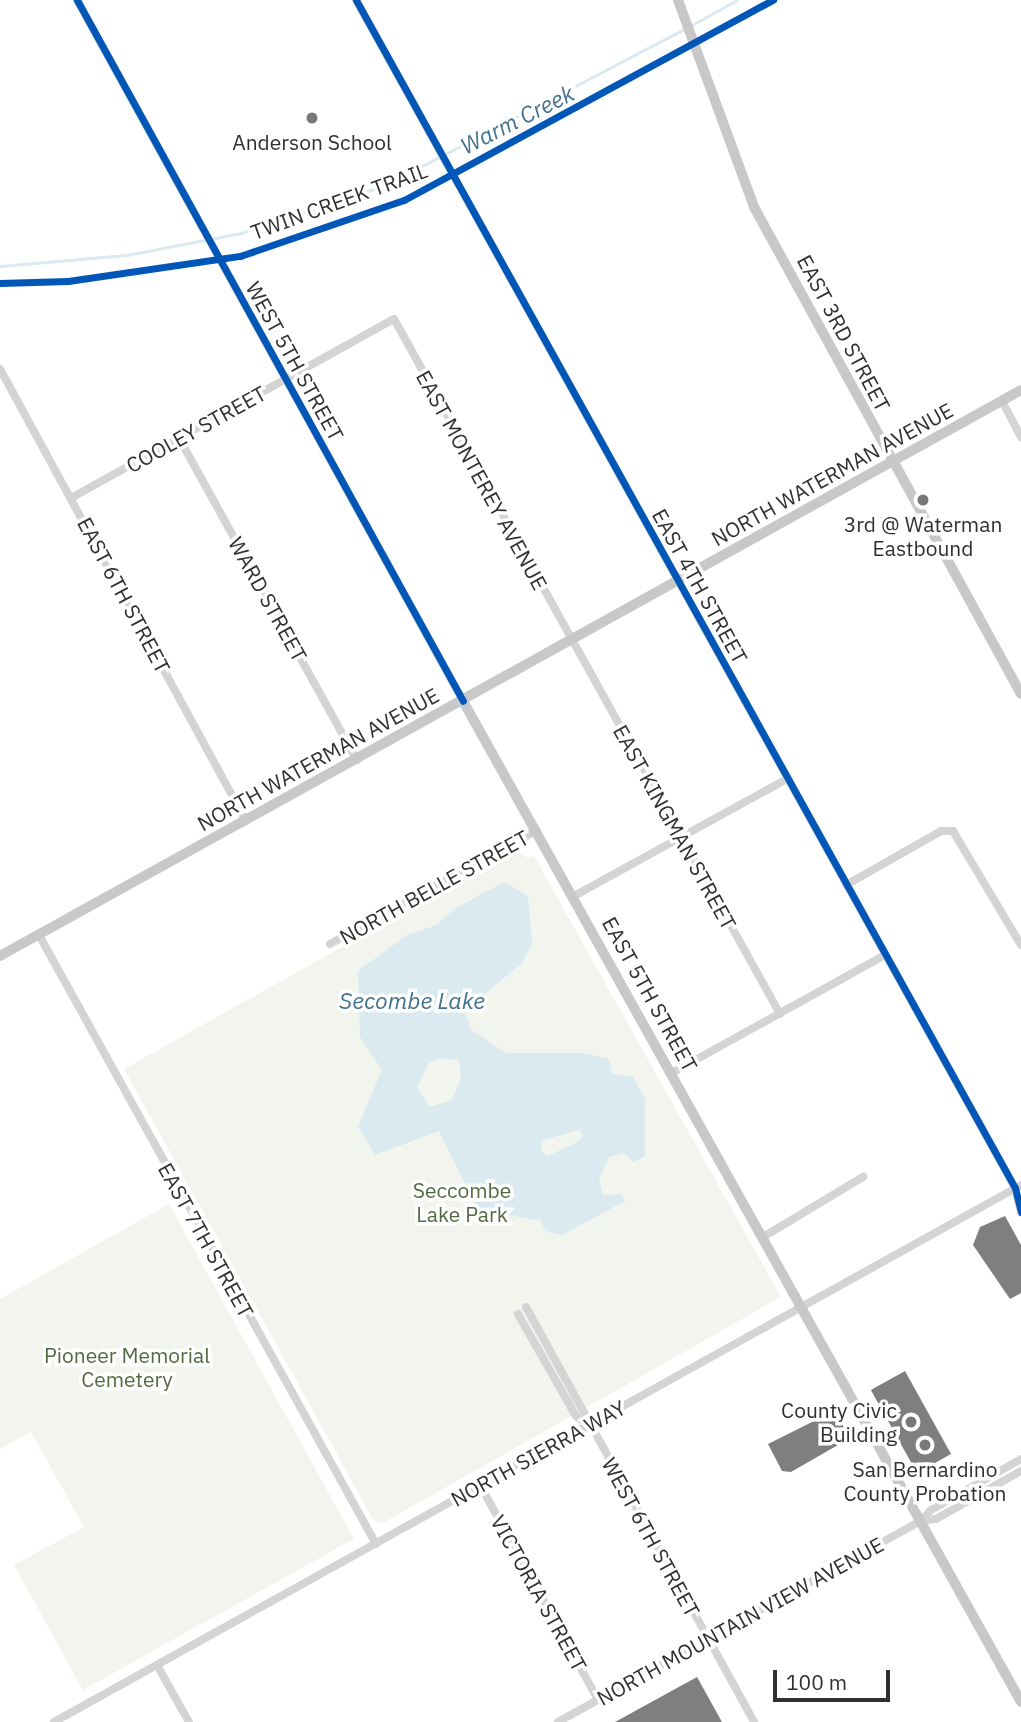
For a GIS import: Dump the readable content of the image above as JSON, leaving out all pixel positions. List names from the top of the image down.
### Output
{
  "streets": {
    "main road": ["EAST 3RD STREET", "NORTH WATERMAN AVENUE", "EAST 5TH STREET"],
    "street": [
      "WEST 5TH STREET",
      "COOLEY STREET",
      "EAST MONTEREY AVENUE",
      "EAST 4TH STREET",
      "EAST 6TH STREET",
      "WARD STREET",
      "EAST KINGMAN STREET",
      "NORTH BELLE STREET",
      "EAST 7TH STREET",
      "NORTH SIERRA WAY",
      "WEST 6TH STREET",
      "VICTORIA STREET",
      "NORTH MOUNTAIN VIEW AVENUE"
    ],
    "cycle path": ["TWIN CREEK TRAIL"]
  },
  "crossings": [
    ["EAST 3RD STREET", "NORTH WATERMAN AVENUE"],
    ["WEST 5TH STREET", "COOLEY STREET"],
    ["WEST 5TH STREET", "NORTH WATERMAN AVENUE"],
    ["WEST 5TH STREET", "EAST 5TH STREET"],
    ["COOLEY STREET", "EAST MONTEREY AVENUE"],
    ["COOLEY STREET", "EAST 6TH STREET"],
    ["COOLEY STREET", "WARD STREET"],
    ["NORTH WATERMAN AVENUE", "EAST MONTEREY AVENUE"],
    ["NORTH WATERMAN AVENUE", "EAST 4TH STREET"],
    ["NORTH WATERMAN AVENUE", "EAST 6TH STREET"],
    ["NORTH WATERMAN AVENUE", "WARD STREET"],
    ["NORTH WATERMAN AVENUE", "EAST KINGMAN STREET"],
    ["NORTH WATERMAN AVENUE", "EAST 5TH STREET"],
    ["NORTH WATERMAN AVENUE", "EAST 7TH STREET"],
    ["EAST MONTEREY AVENUE", "EAST KINGMAN STREET"],
    ["EAST 4TH STREET", "NORTH SIERRA WAY"],
    ["NORTH BELLE STREET", "EAST 5TH STREET"],
    ["EAST 5TH STREET", "NORTH SIERRA WAY"],
    ["EAST 7TH STREET", "NORTH SIERRA WAY"],
    ["NORTH SIERRA WAY", "WEST 6TH STREET"],
    ["NORTH SIERRA WAY", "VICTORIA STREET"],
    ["WEST 6TH STREET", "NORTH MOUNTAIN VIEW AVENUE"],
    ["VICTORIA STREET", "NORTH MOUNTAIN VIEW AVENUE"]
  ],
  "water": ["Warm Creek", "Secombe Lake"],
  "parks": ["Seccombe Lake Park", "Pioneer Memorial Cemetery"],
  "places": [
    "Anderson School",
    "3rd @ Waterman Eastbound",
    "County Civic Building",
    "San Bernardino County Probation"
  ],
  "scale_bar": "100 m"
}
